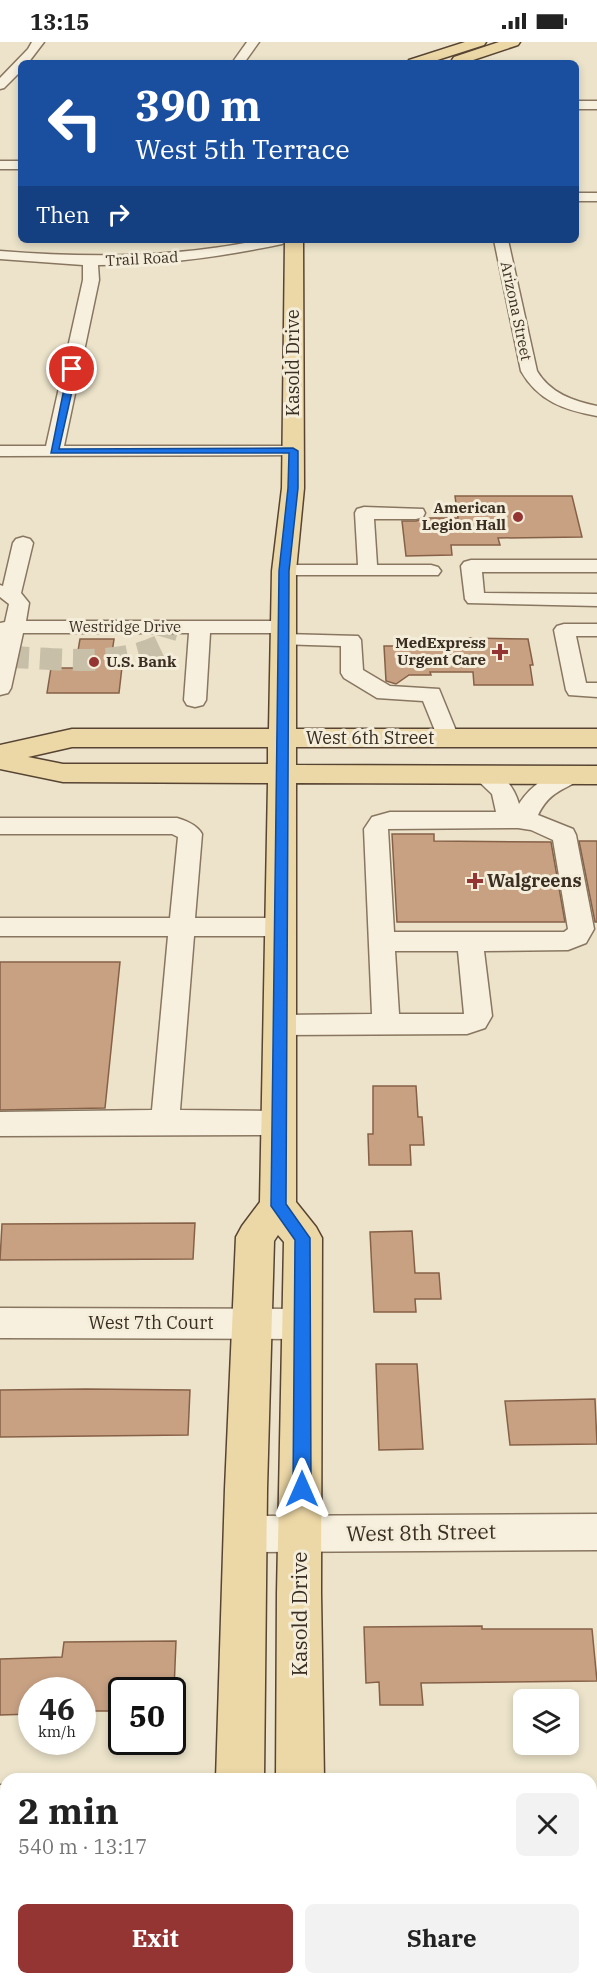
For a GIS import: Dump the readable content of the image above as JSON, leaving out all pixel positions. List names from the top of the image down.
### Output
{
  "streets": {
    "main road": ["Kasold Drive", "West 6th Street"],
    "street": [
      "Trail Road",
      "Arizona Street",
      "Westridge Drive",
      "West 7th Court",
      "West 8th Street"
    ]
  },
  "crossings": [
    ["Kasold Drive", "Westridge Drive"],
    ["Kasold Drive", "West 6th Street"],
    ["Kasold Drive", "West 7th Court"],
    ["Kasold Drive", "West 8th Street"],
    ["Westridge Drive", "West 6th Street"]
  ],
  "places": {
    "other": ["American Legion Hall", "U.S. Bank"],
    "health": ["MedExpress Urgent Care", "Walgreens"]
  },
  "page": {
    "status": "13:15",
    "turn": ["390 m", "West 5th Terrace"],
    "then": "Then",
    "speed": "46 km/h",
    "limit": "50",
    "heading": ["2 min", "540 m · 13:17"],
    "buttons": ["Exit", "Share"]
  }
}
